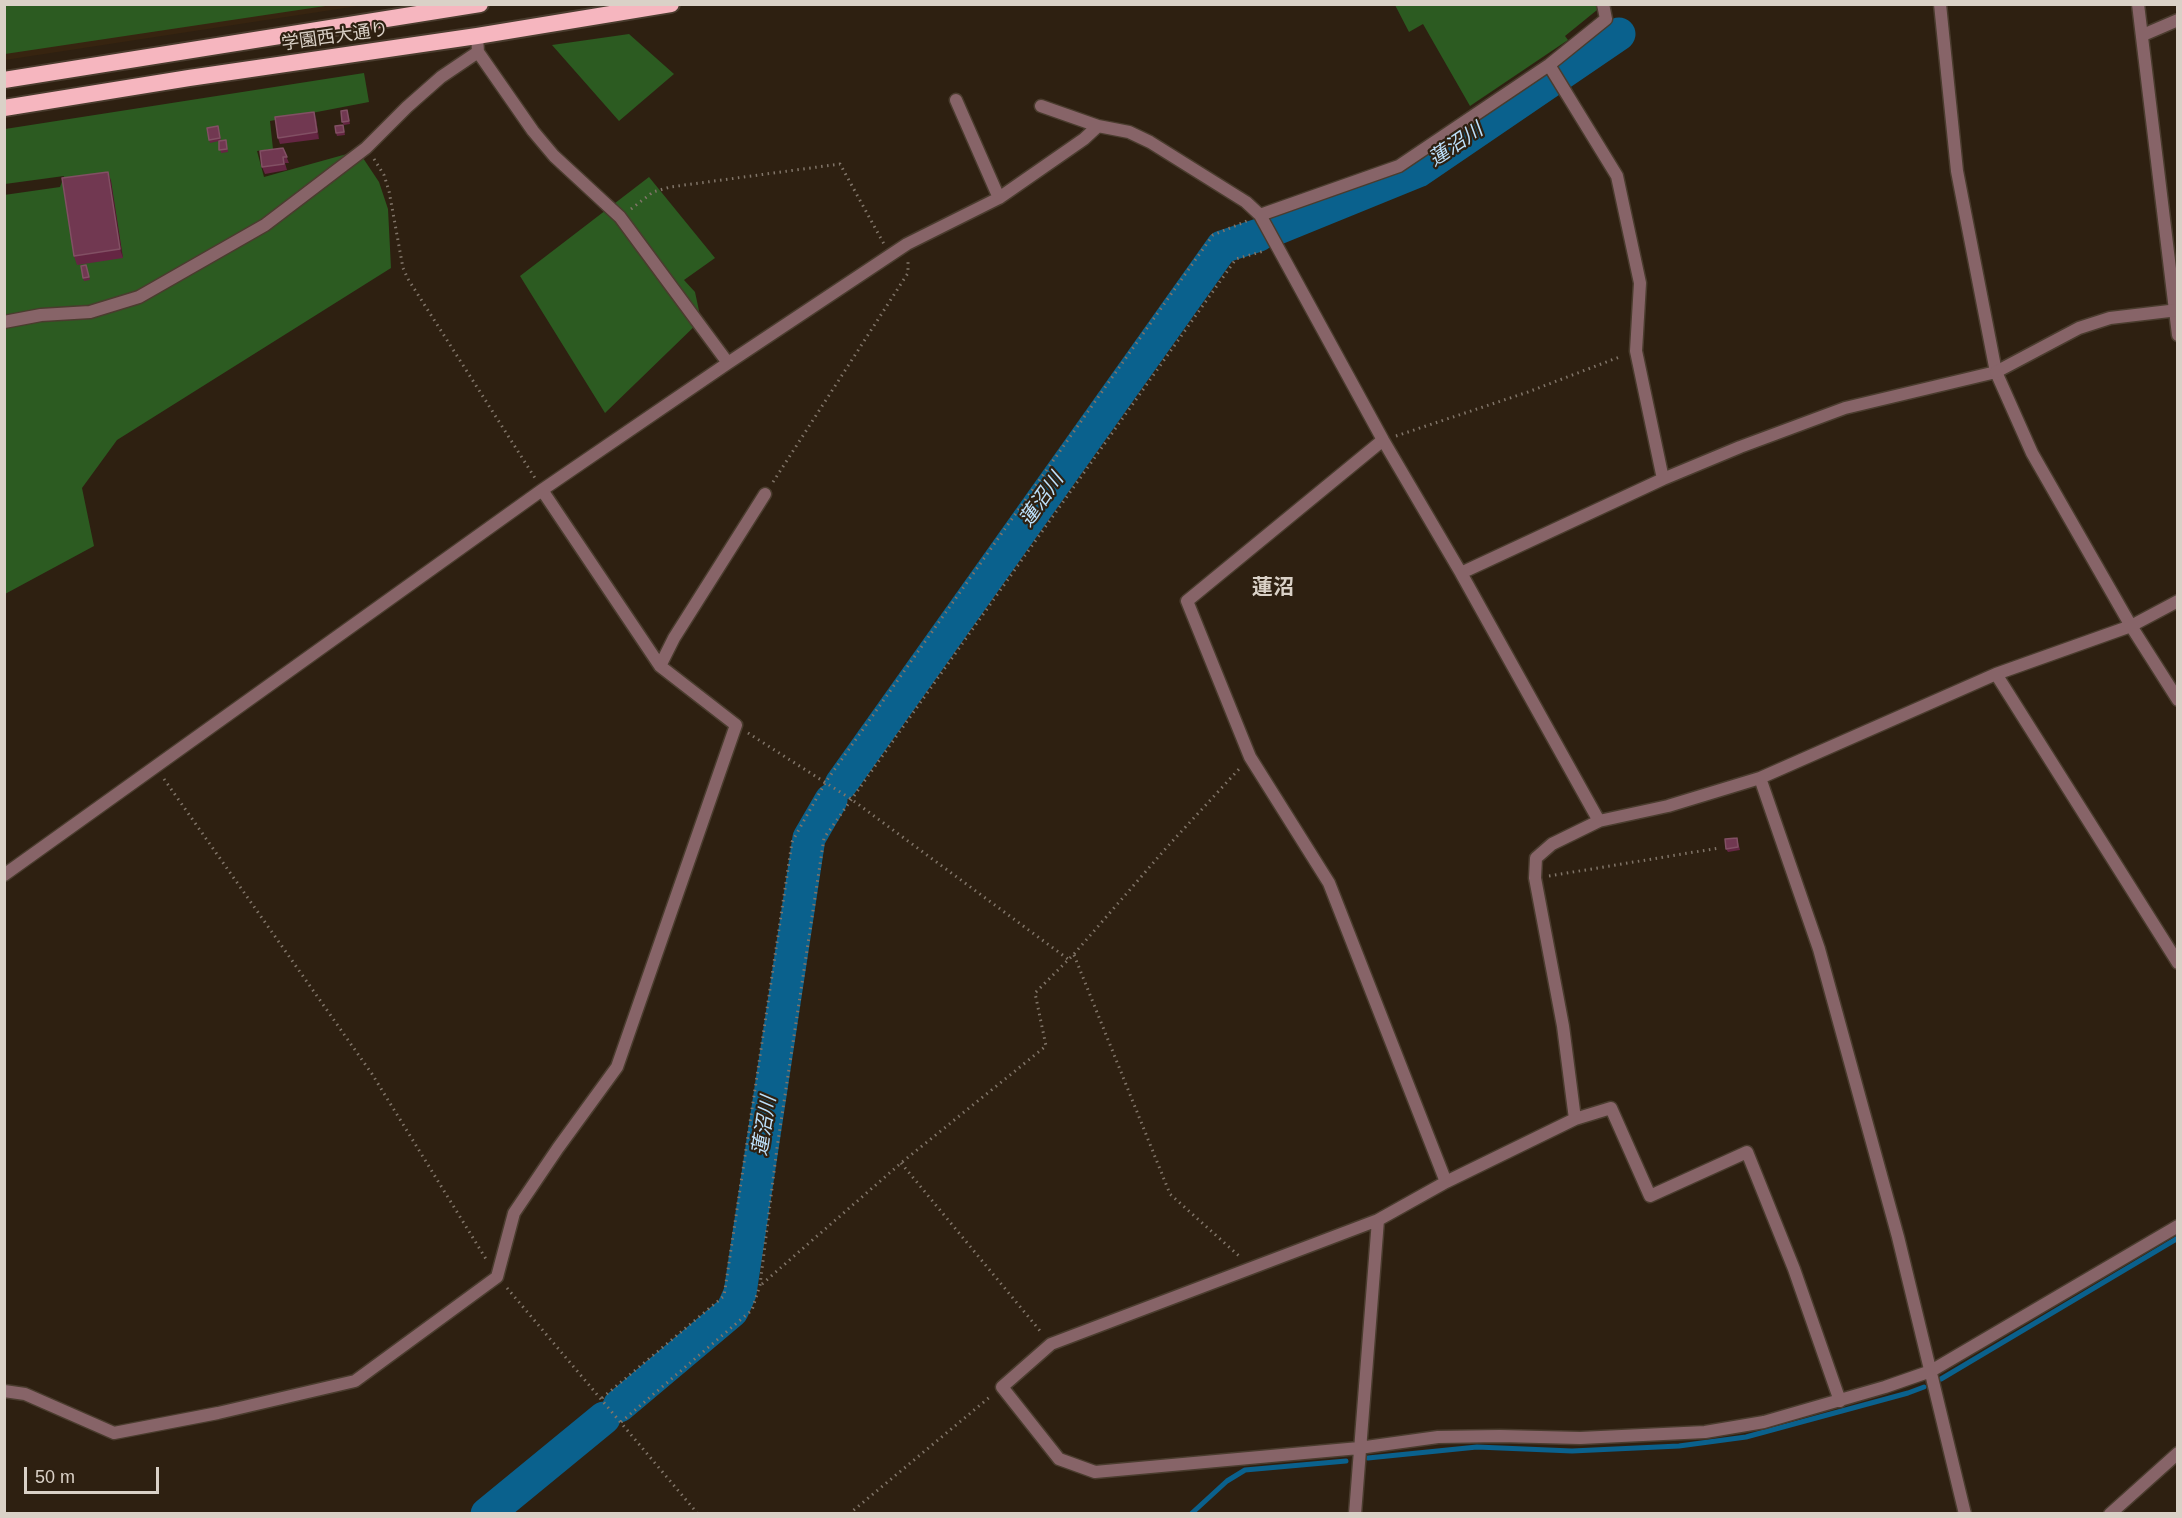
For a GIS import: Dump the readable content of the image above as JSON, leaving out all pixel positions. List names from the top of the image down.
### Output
{
  "streets": {
    "highway": ["学園西大通り"]
  },
  "districts": ["蓮沼"],
  "water": ["蓮沼川"],
  "scale_bar": "50 m"
}
